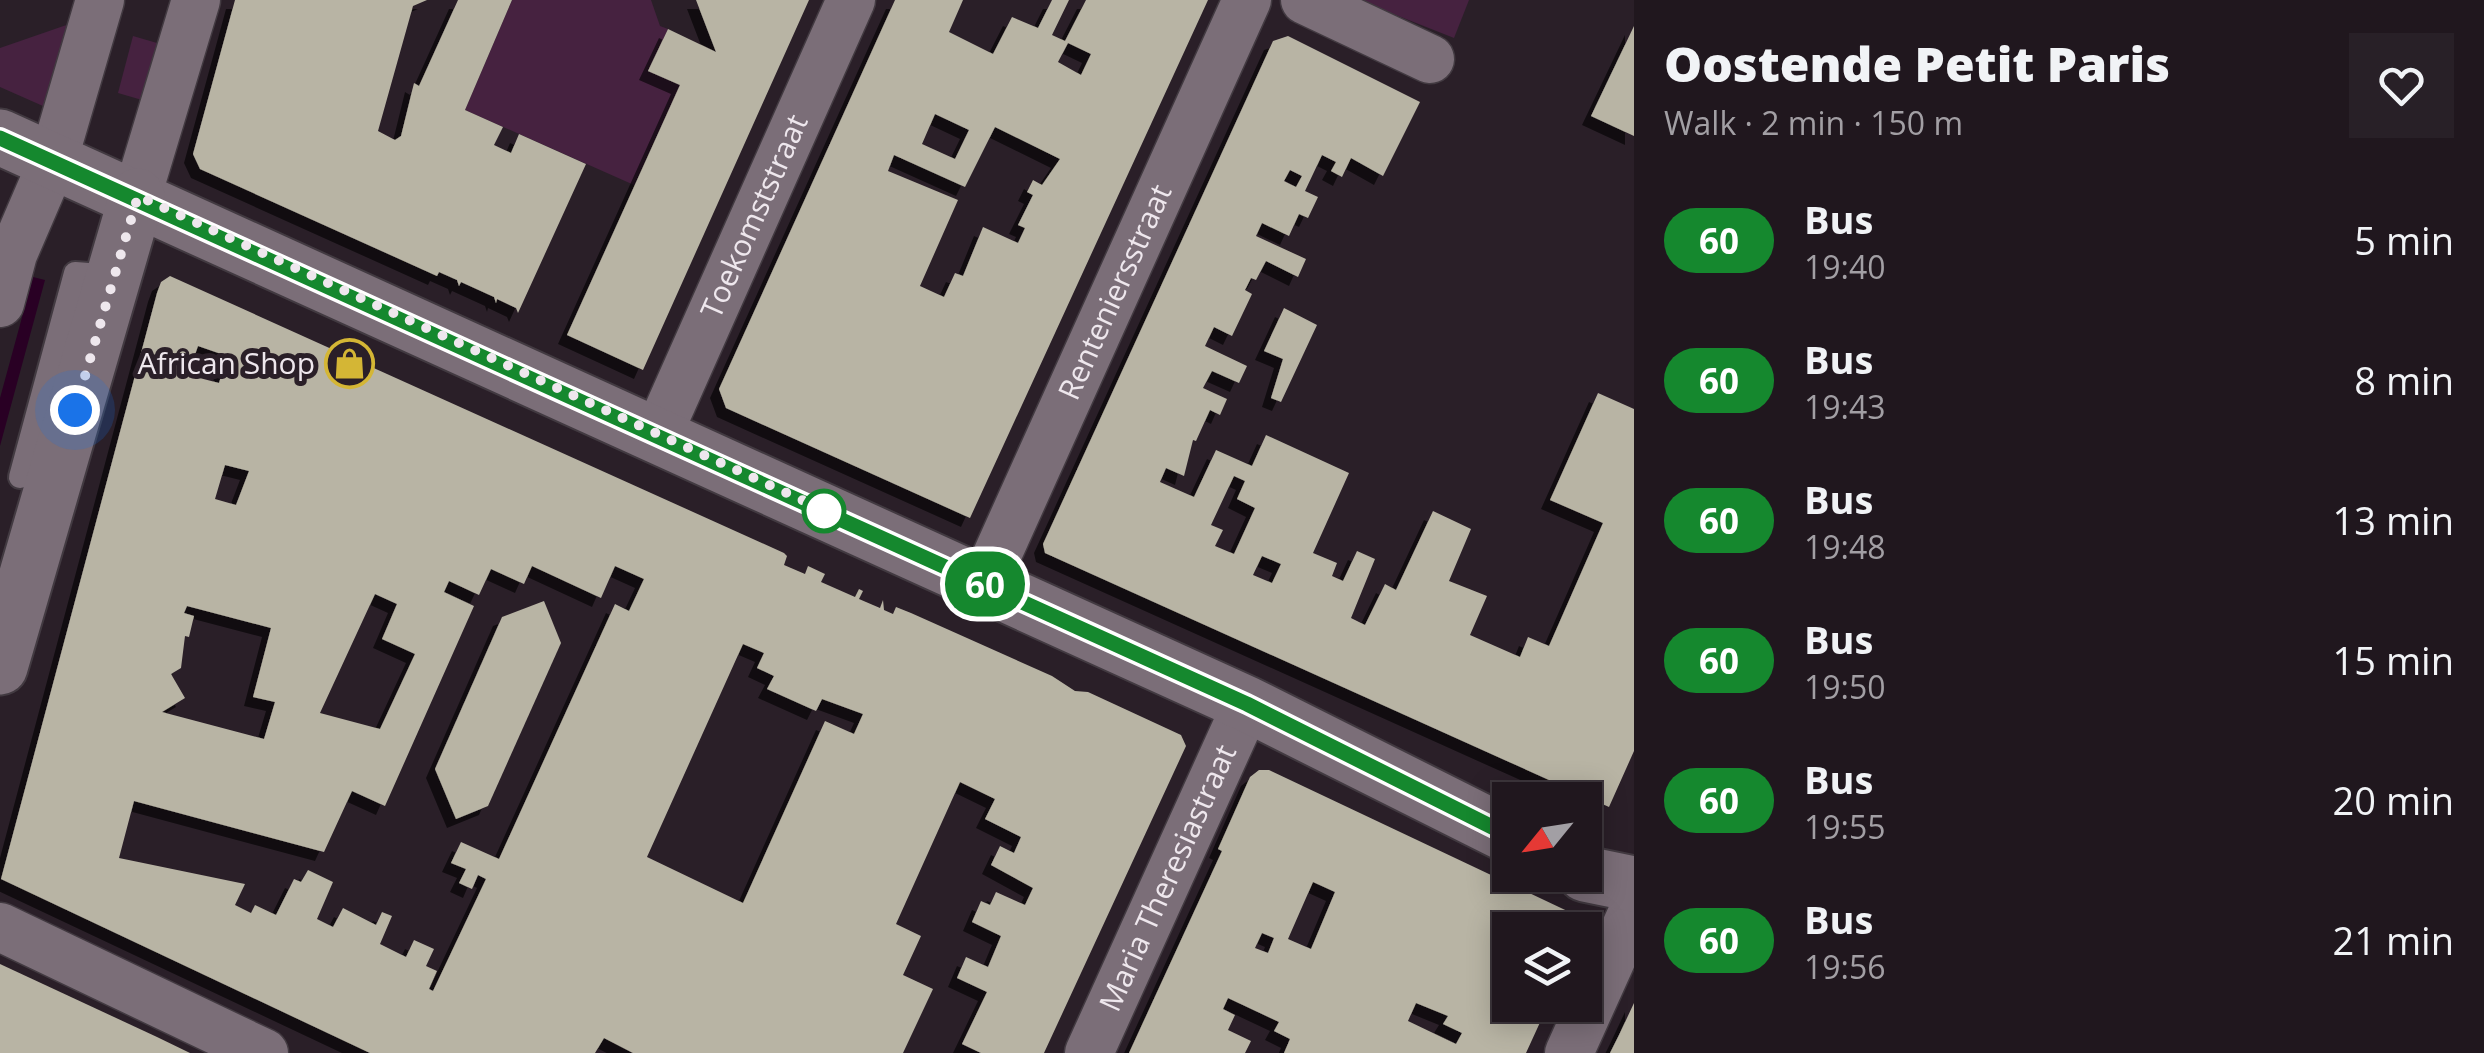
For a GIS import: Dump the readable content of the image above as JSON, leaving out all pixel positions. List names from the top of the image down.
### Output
{
  "streets": {
    "street": ["Toekomststraat", "Renteniersstraat", "Maria Theresiastraat"]
  },
  "places": {
    "shop": ["African Shop"]
  },
  "lines": ["bus line 60"],
  "north": "bottom left",
  "page": {
    "on_map": "60",
    "heading": ["Oostende Petit Paris", "Walk · 2 min · 150 m"],
    "list": [
      {
        "mark": "60",
        "name": "Bus",
        "note": "19:40",
        "value": "5 min"
      },
      {
        "mark": "60",
        "name": "Bus",
        "note": "19:43",
        "value": "8 min"
      },
      {
        "mark": "60",
        "name": "Bus",
        "note": "19:48",
        "value": "13 min"
      },
      {
        "mark": "60",
        "name": "Bus",
        "note": "19:50",
        "value": "15 min"
      },
      {
        "mark": "60",
        "name": "Bus",
        "note": "19:55",
        "value": "20 min"
      },
      {
        "mark": "60",
        "name": "Bus",
        "note": "19:56",
        "value": "21 min"
      }
    ]
  }
}
